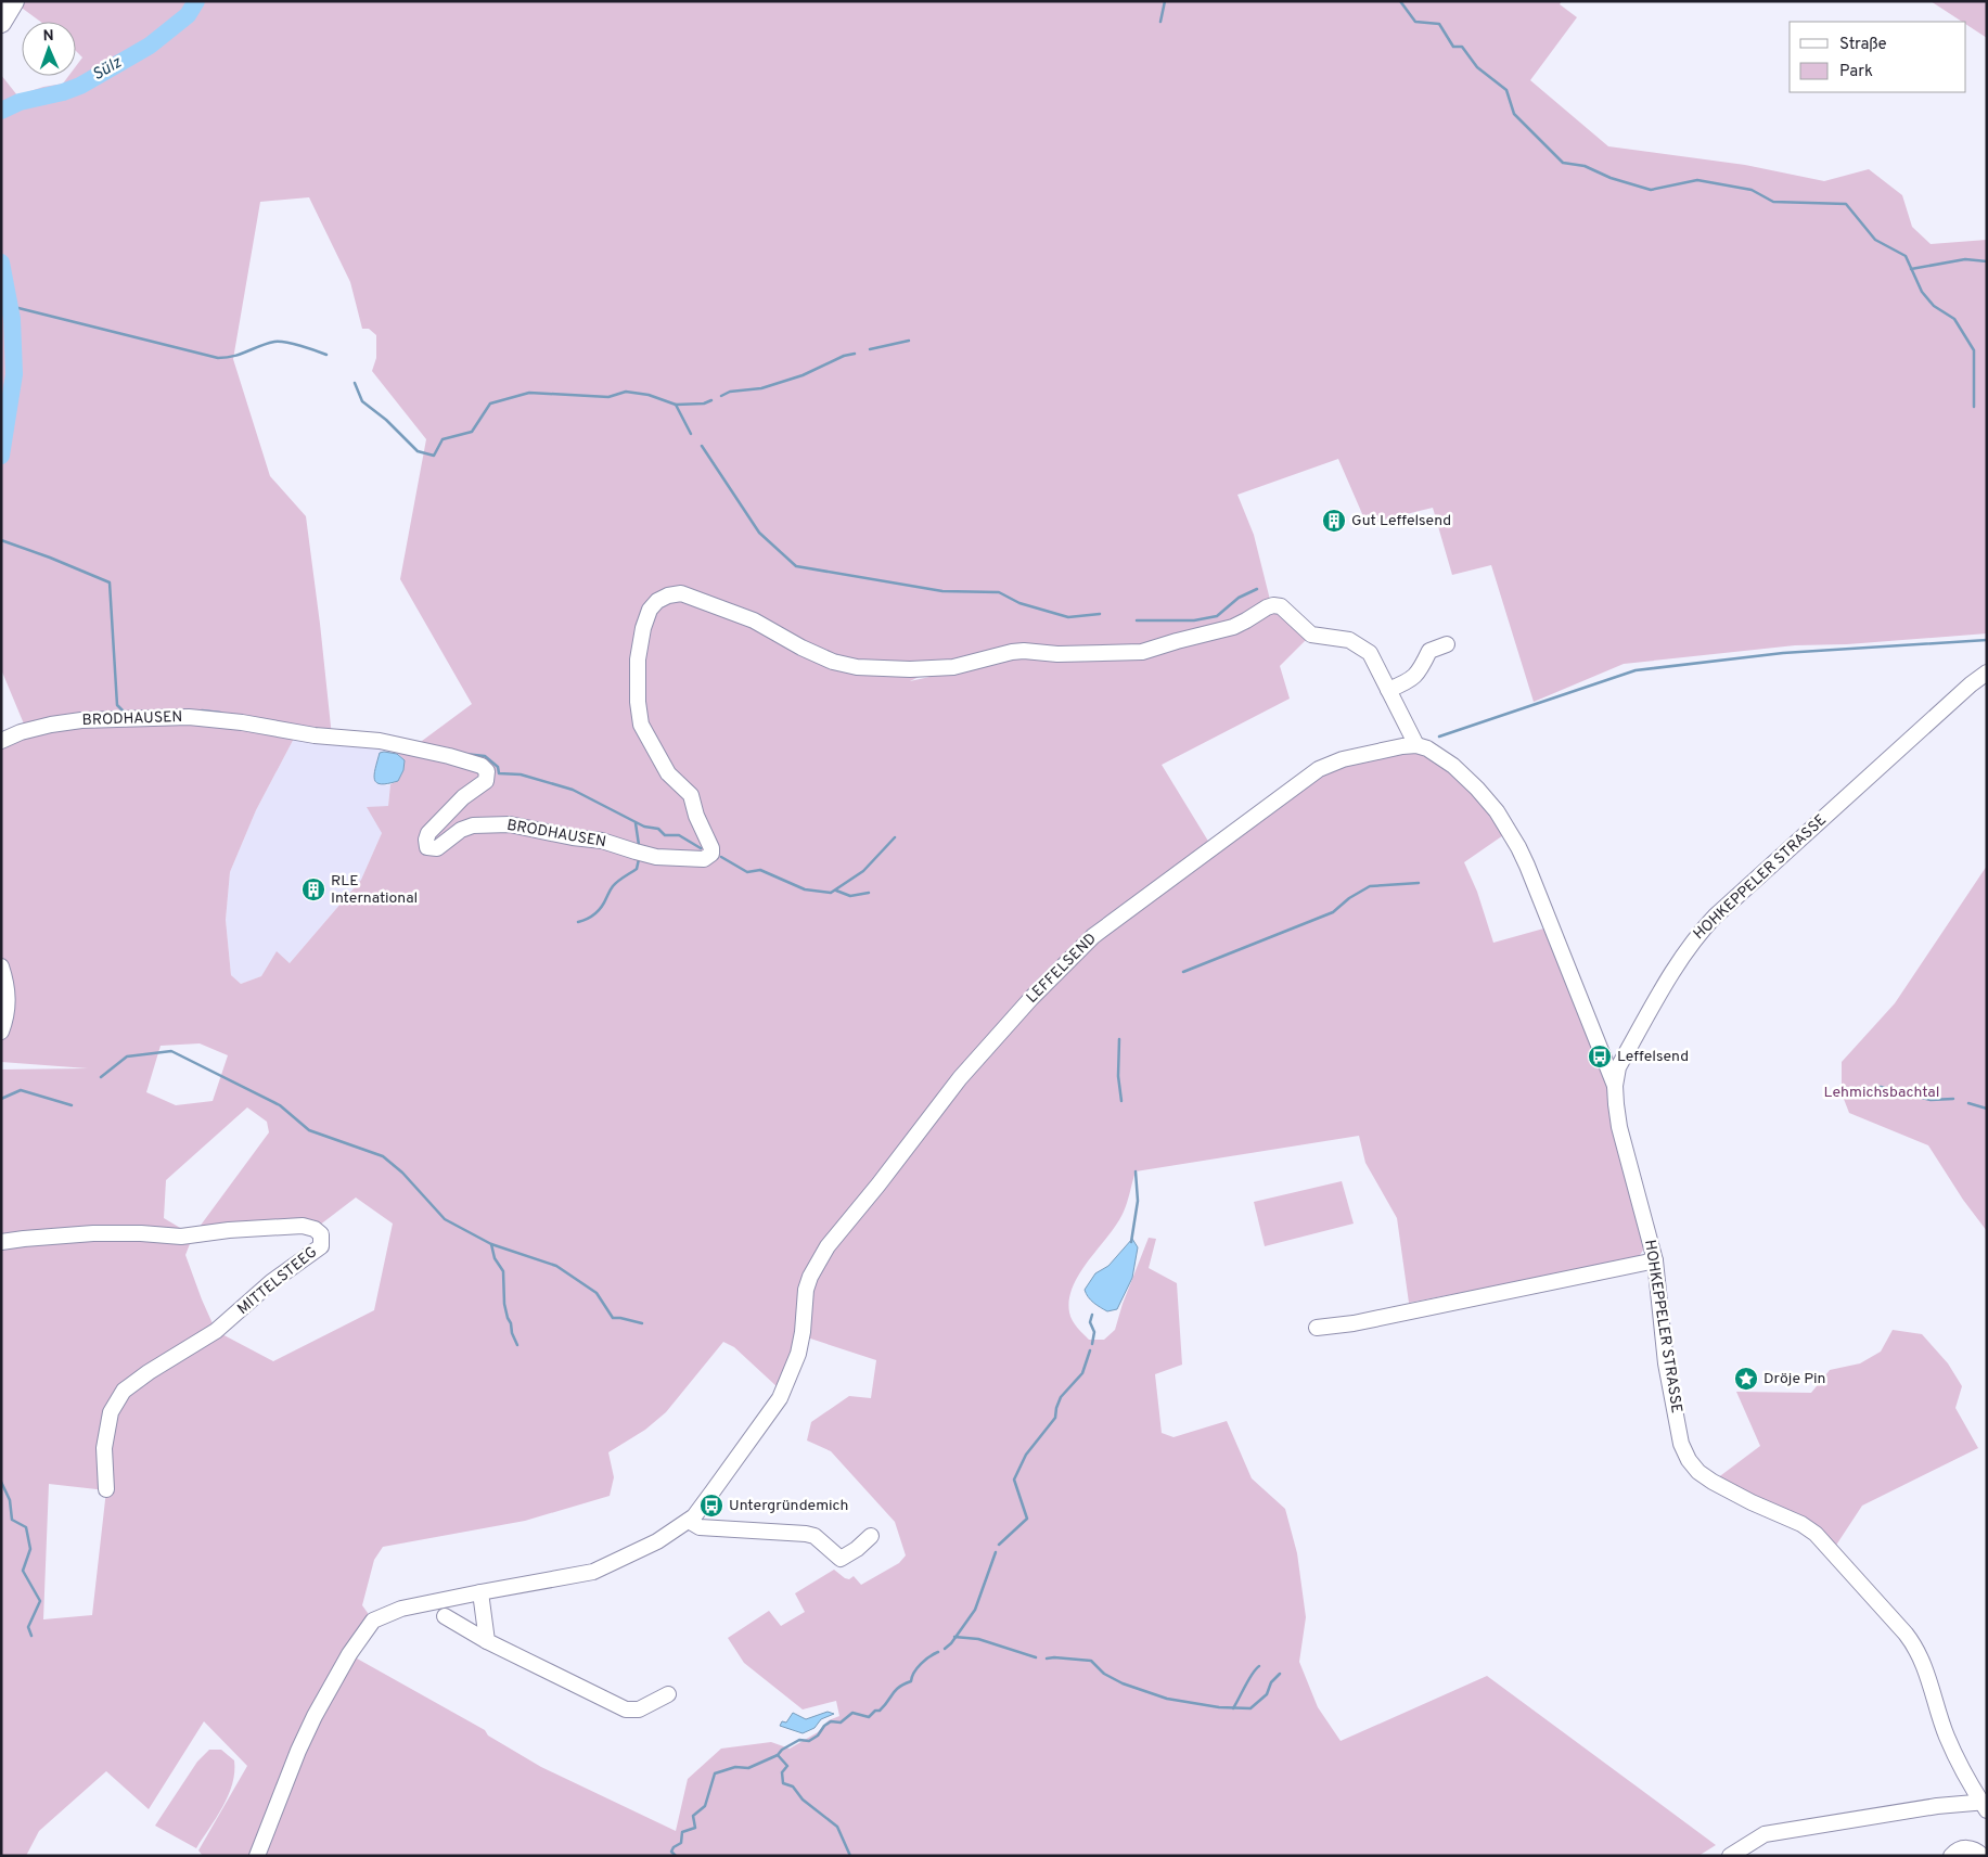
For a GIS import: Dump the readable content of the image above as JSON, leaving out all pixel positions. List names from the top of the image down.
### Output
{
  "streets": {
    "street": [
      "BRODHAUSEN",
      "HOHKEPPELER STRASSE",
      "LEFFELSEND",
      "MITTELSTEEG"
    ]
  },
  "water": ["Sülz"],
  "parks": ["Lehmichsbachtal"],
  "places": {
    "building": ["Gut Leffelsend", "RLE International"],
    "bus stop": ["Leffelsend", "Untergründemich"],
    "place": ["Dröje Pin"]
  },
  "legend": ["Straße", "Park"],
  "north": "top"
}
